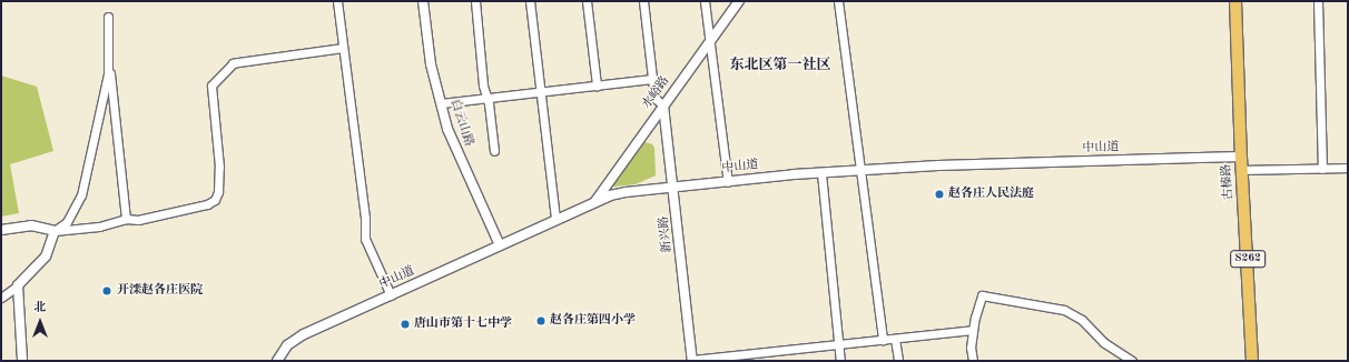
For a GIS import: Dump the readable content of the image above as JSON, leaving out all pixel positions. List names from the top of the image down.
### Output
{
  "streets": {
    "main road": ["古榛路", "S262"],
    "street": [
      "水峪路",
      "白云山路",
      "中山道",
      "新兴路"
    ]
  },
  "crossings": [
    ["水峪路", "中山道"],
    ["水峪路", "新兴路"],
    ["白云山路", "中山道"],
    ["中山道", "古榛路"],
    ["中山道", "新兴路"]
  ],
  "districts": ["东北区第一社区"],
  "places": [
    "赵各庄人民法庭",
    "开滦赵各庄医院",
    "赵各庄第四小学",
    "唐山市第十七中学"
  ],
  "north": "top"
}
